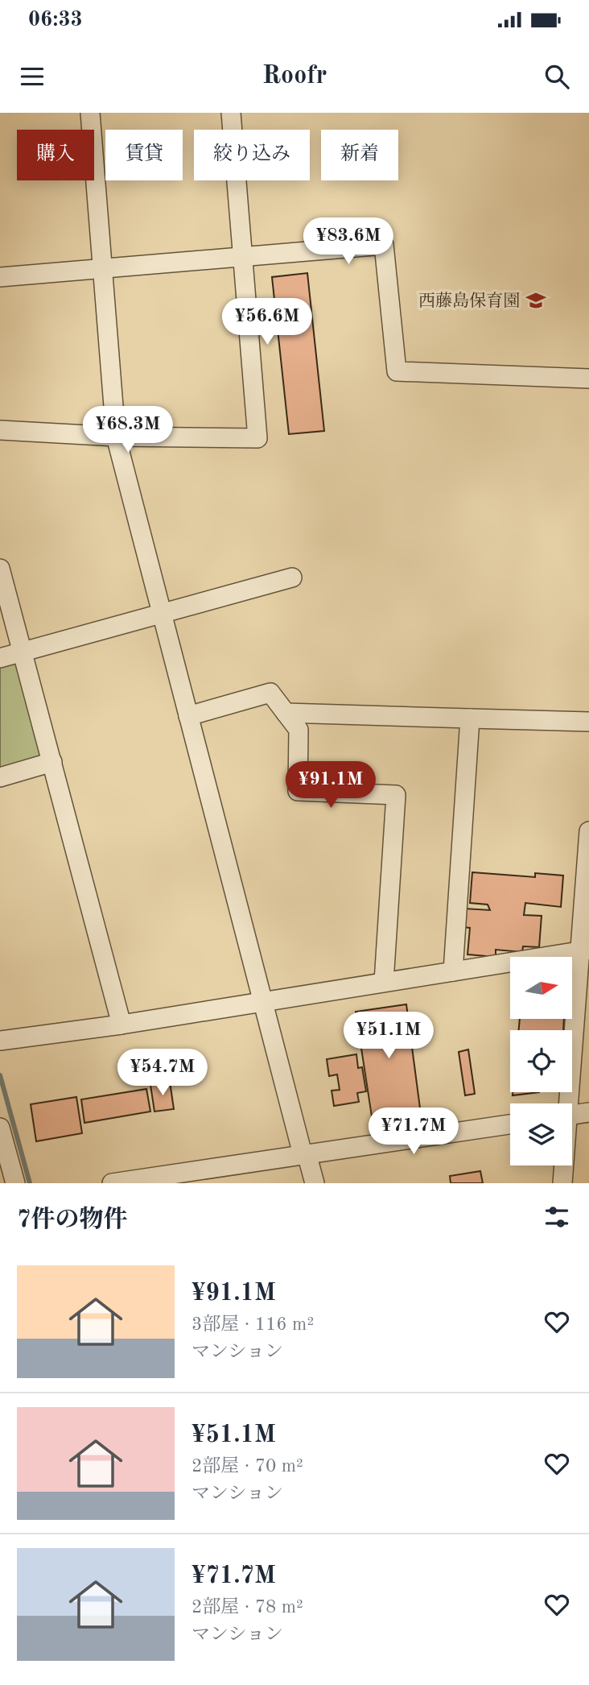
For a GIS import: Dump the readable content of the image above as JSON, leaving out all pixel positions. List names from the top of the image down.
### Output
{
  "places": {
    "school or university": ["西藤島保育園"]
  },
  "north": "right",
  "page": {
    "status": "06:33",
    "header": "Roofr",
    "chip": [
      "購入",
      "賃貸",
      "絞り込み",
      "新着"
    ],
    "price": [
      "¥83.6M",
      "¥56.6M",
      "¥68.3M",
      "¥91.1M",
      "¥51.1M",
      "¥54.7M",
      "¥71.7M"
    ],
    "heading": "7件の物件",
    "list": [
      {
        "name": "¥91.1M",
        "note": "3部屋 · 116 m² · マンション"
      },
      {
        "name": "¥51.1M",
        "note": "2部屋 · 70 m² · マンション"
      },
      {
        "name": "¥71.7M",
        "note": "2部屋 · 78 m² · マンション"
      }
    ]
  }
}
